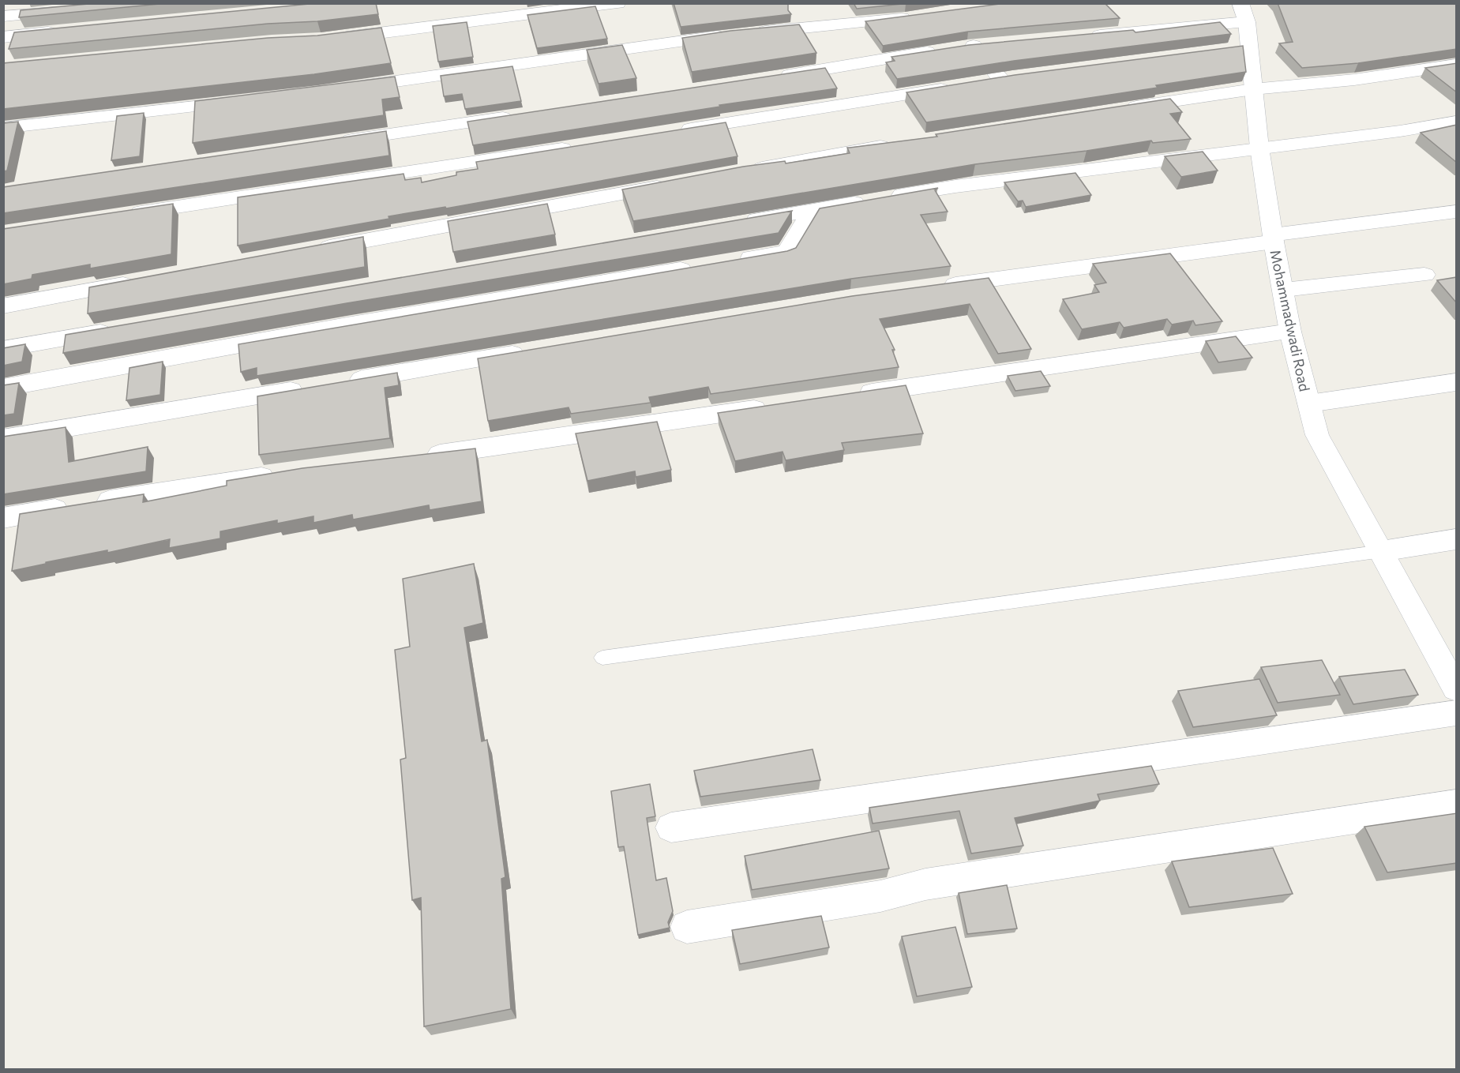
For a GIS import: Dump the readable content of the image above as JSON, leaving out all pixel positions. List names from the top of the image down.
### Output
{
  "streets": {
    "street": ["Mohammadwadi Road"]
  }
}
